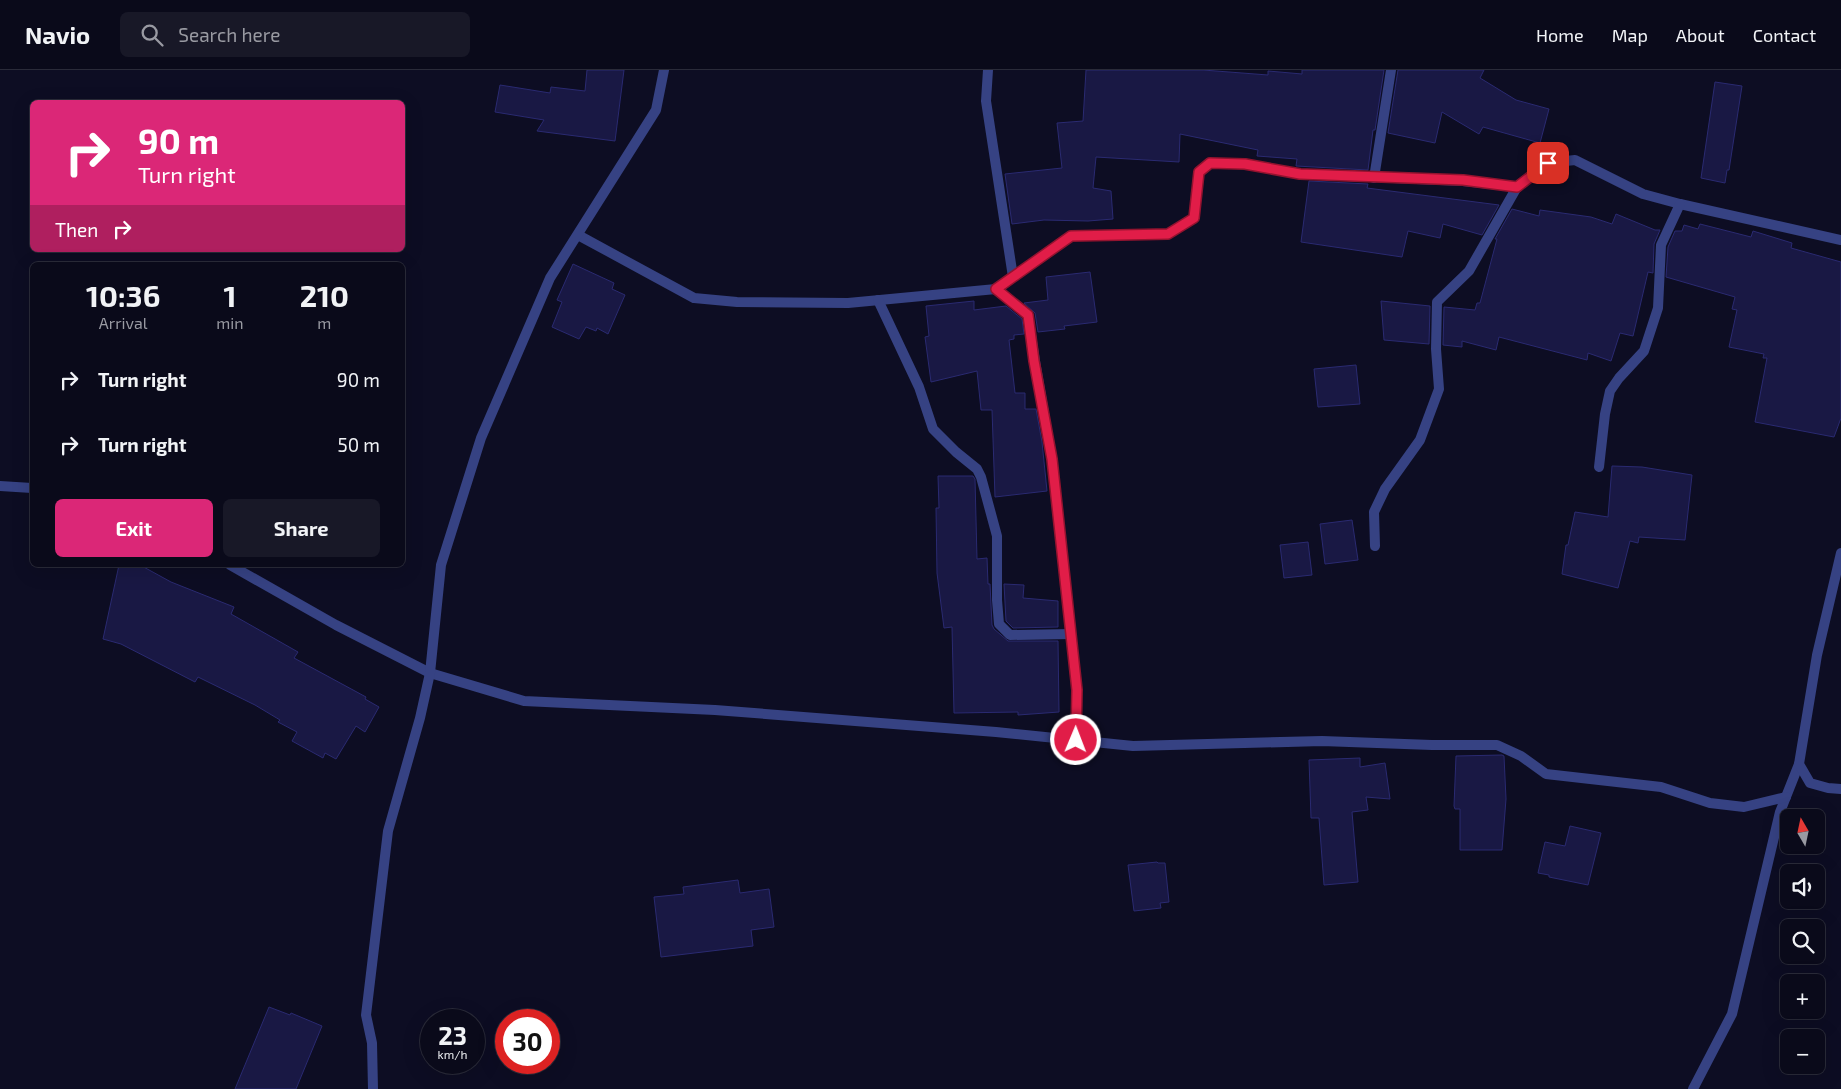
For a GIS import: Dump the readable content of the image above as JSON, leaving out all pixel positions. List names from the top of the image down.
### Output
{
  "north": "top",
  "page": {
    "header": "Navio",
    "search": "Search here",
    "nav": [
      "Home",
      "Map",
      "About",
      "Contact"
    ],
    "turn": ["90 m", "Turn right"],
    "then": "Then",
    "eta": [
      "10:36",
      "Arrival",
      "1",
      "min",
      "210",
      "m"
    ],
    "list": [
      {
        "name": "Turn right",
        "value": "90 m"
      },
      {
        "name": "Turn right",
        "value": "50 m"
      }
    ],
    "buttons": ["Exit", "Share"],
    "map_buttons": ["+", "−"],
    "speed": "23 km/h",
    "limit": "30"
  }
}
